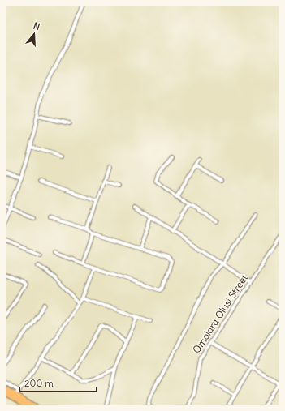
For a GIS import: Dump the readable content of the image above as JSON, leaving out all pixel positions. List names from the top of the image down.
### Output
{
  "streets": {
    "street": ["Omolara Olusi Street"]
  },
  "scale_bar": "200 m",
  "north": "top"
}
